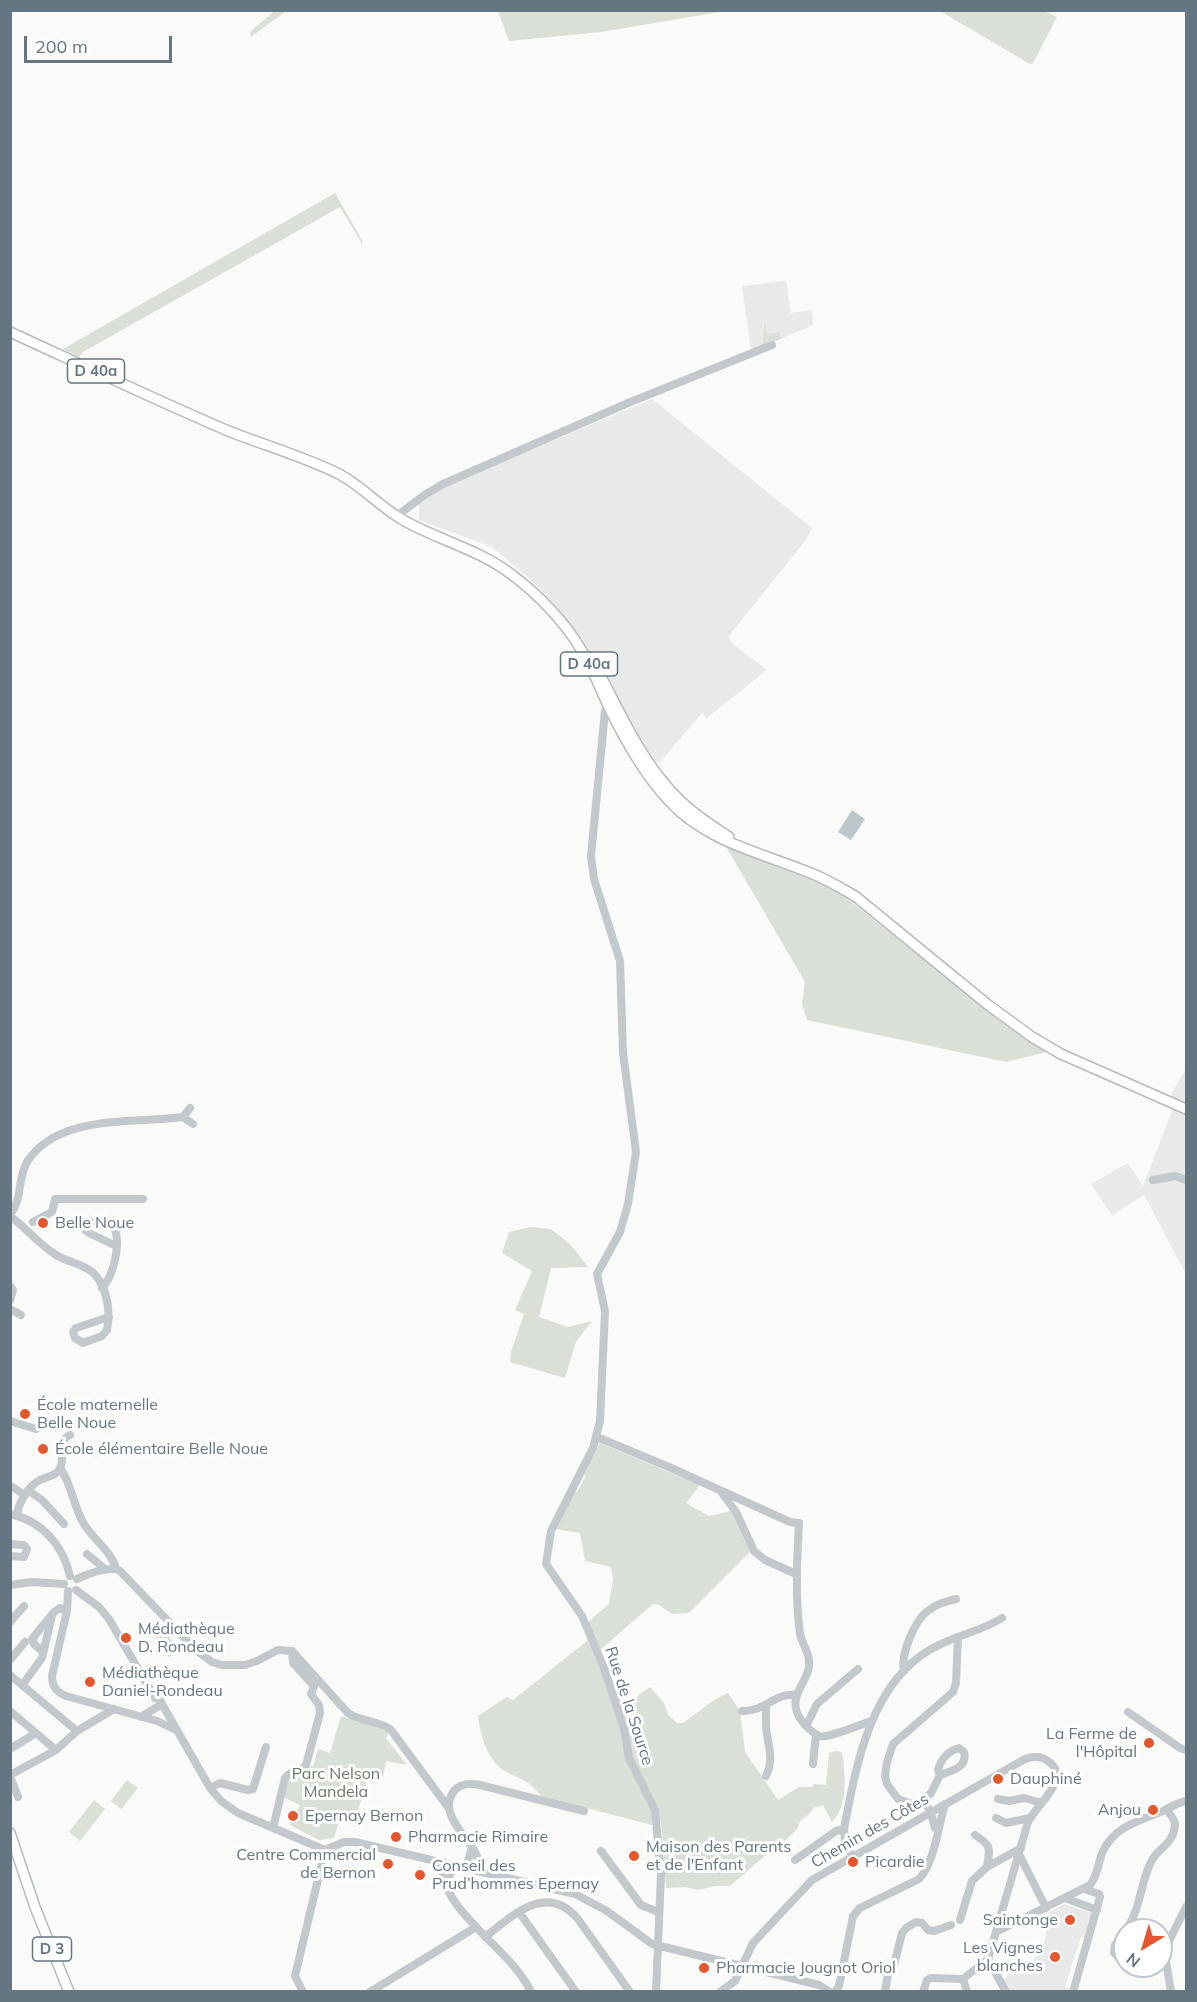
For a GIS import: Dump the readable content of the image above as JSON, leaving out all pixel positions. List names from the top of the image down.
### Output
{
  "streets": {
    "main road": ["D 40a", "D 3"],
    "street": ["Rue de la Source", "Chemin des Côtes"]
  },
  "crossings": [
    ["D 40a", "Rue de la Source"]
  ],
  "parks": ["Parc Nelson Mandela"],
  "places": [
    "Belle Noue",
    "École maternelle Belle Noue",
    "École élémentaire Belle Noue",
    "Médiathèque D. Rondeau",
    "Médiathèque Daniel-Rondeau",
    "La Ferme de l'Hôpital",
    "Dauphiné",
    "Anjou",
    "Epernay Bernon",
    "Pharmacie Rimaire",
    "Maison des Parents et de l'Enfant",
    "Picardie",
    "Centre Commercial de Bernon",
    "Conseil des Prud’hommes Epernay",
    "Saintonge",
    "Les Vignes blanches",
    "Pharmacie Jougnot Oriol"
  ],
  "scale_bar": "200 m",
  "north": "bottom left"
}
